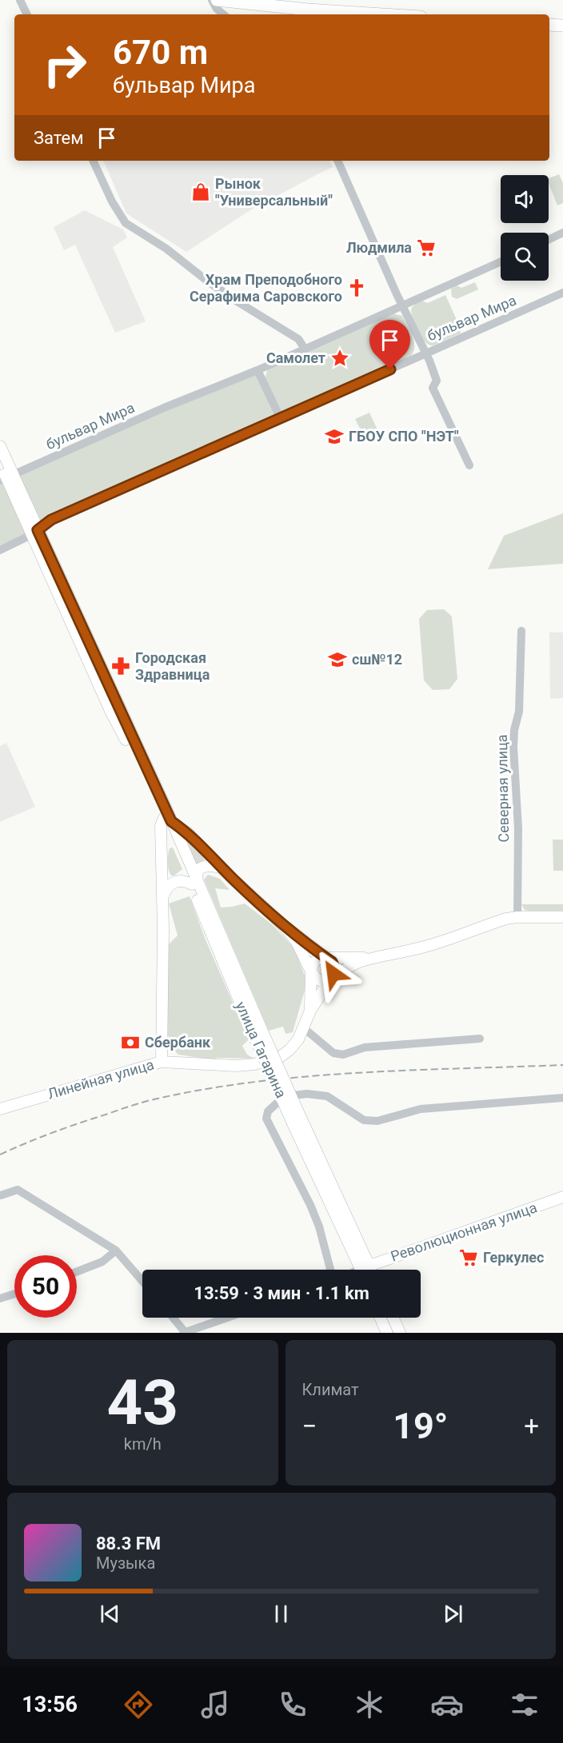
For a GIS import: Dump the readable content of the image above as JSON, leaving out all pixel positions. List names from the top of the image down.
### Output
{
  "streets": {
    "main road": ["улица Гагарина", "Линейная улица", "Революционная улица"],
    "street": ["бульвар Мира", "Северная улица"]
  },
  "crossings": [
    ["бульвар Мира", "улица Гагарина"],
    ["улица Гагарина", "Линейная улица"]
  ],
  "places": {
    "shop": ["Рынок \"Универсальный\""],
    "supermarket": ["Людмила", "Геркулес"],
    "church": ["Храм Преподобного Серафима Саровского"],
    "place": ["Самолет"],
    "school or university": ["ГБОУ СПО \"НЭТ\"", "сш№12"],
    "pharmacy": ["Городская Здравница"],
    "bank": ["Сбербанк"]
  },
  "page": {
    "turn": ["670 m", "бульвар Мира"],
    "then": "Затем",
    "limit": "50",
    "trip": "13:59 · 3 мин · 1.1 km",
    "tile": [
      ["43", "km/h"],
      "Климат"
    ],
    "heat": ["−", "19°", "+"],
    "song": ["88.3 FM", "Музыка"],
    "tabs": "13:56"
  }
}
